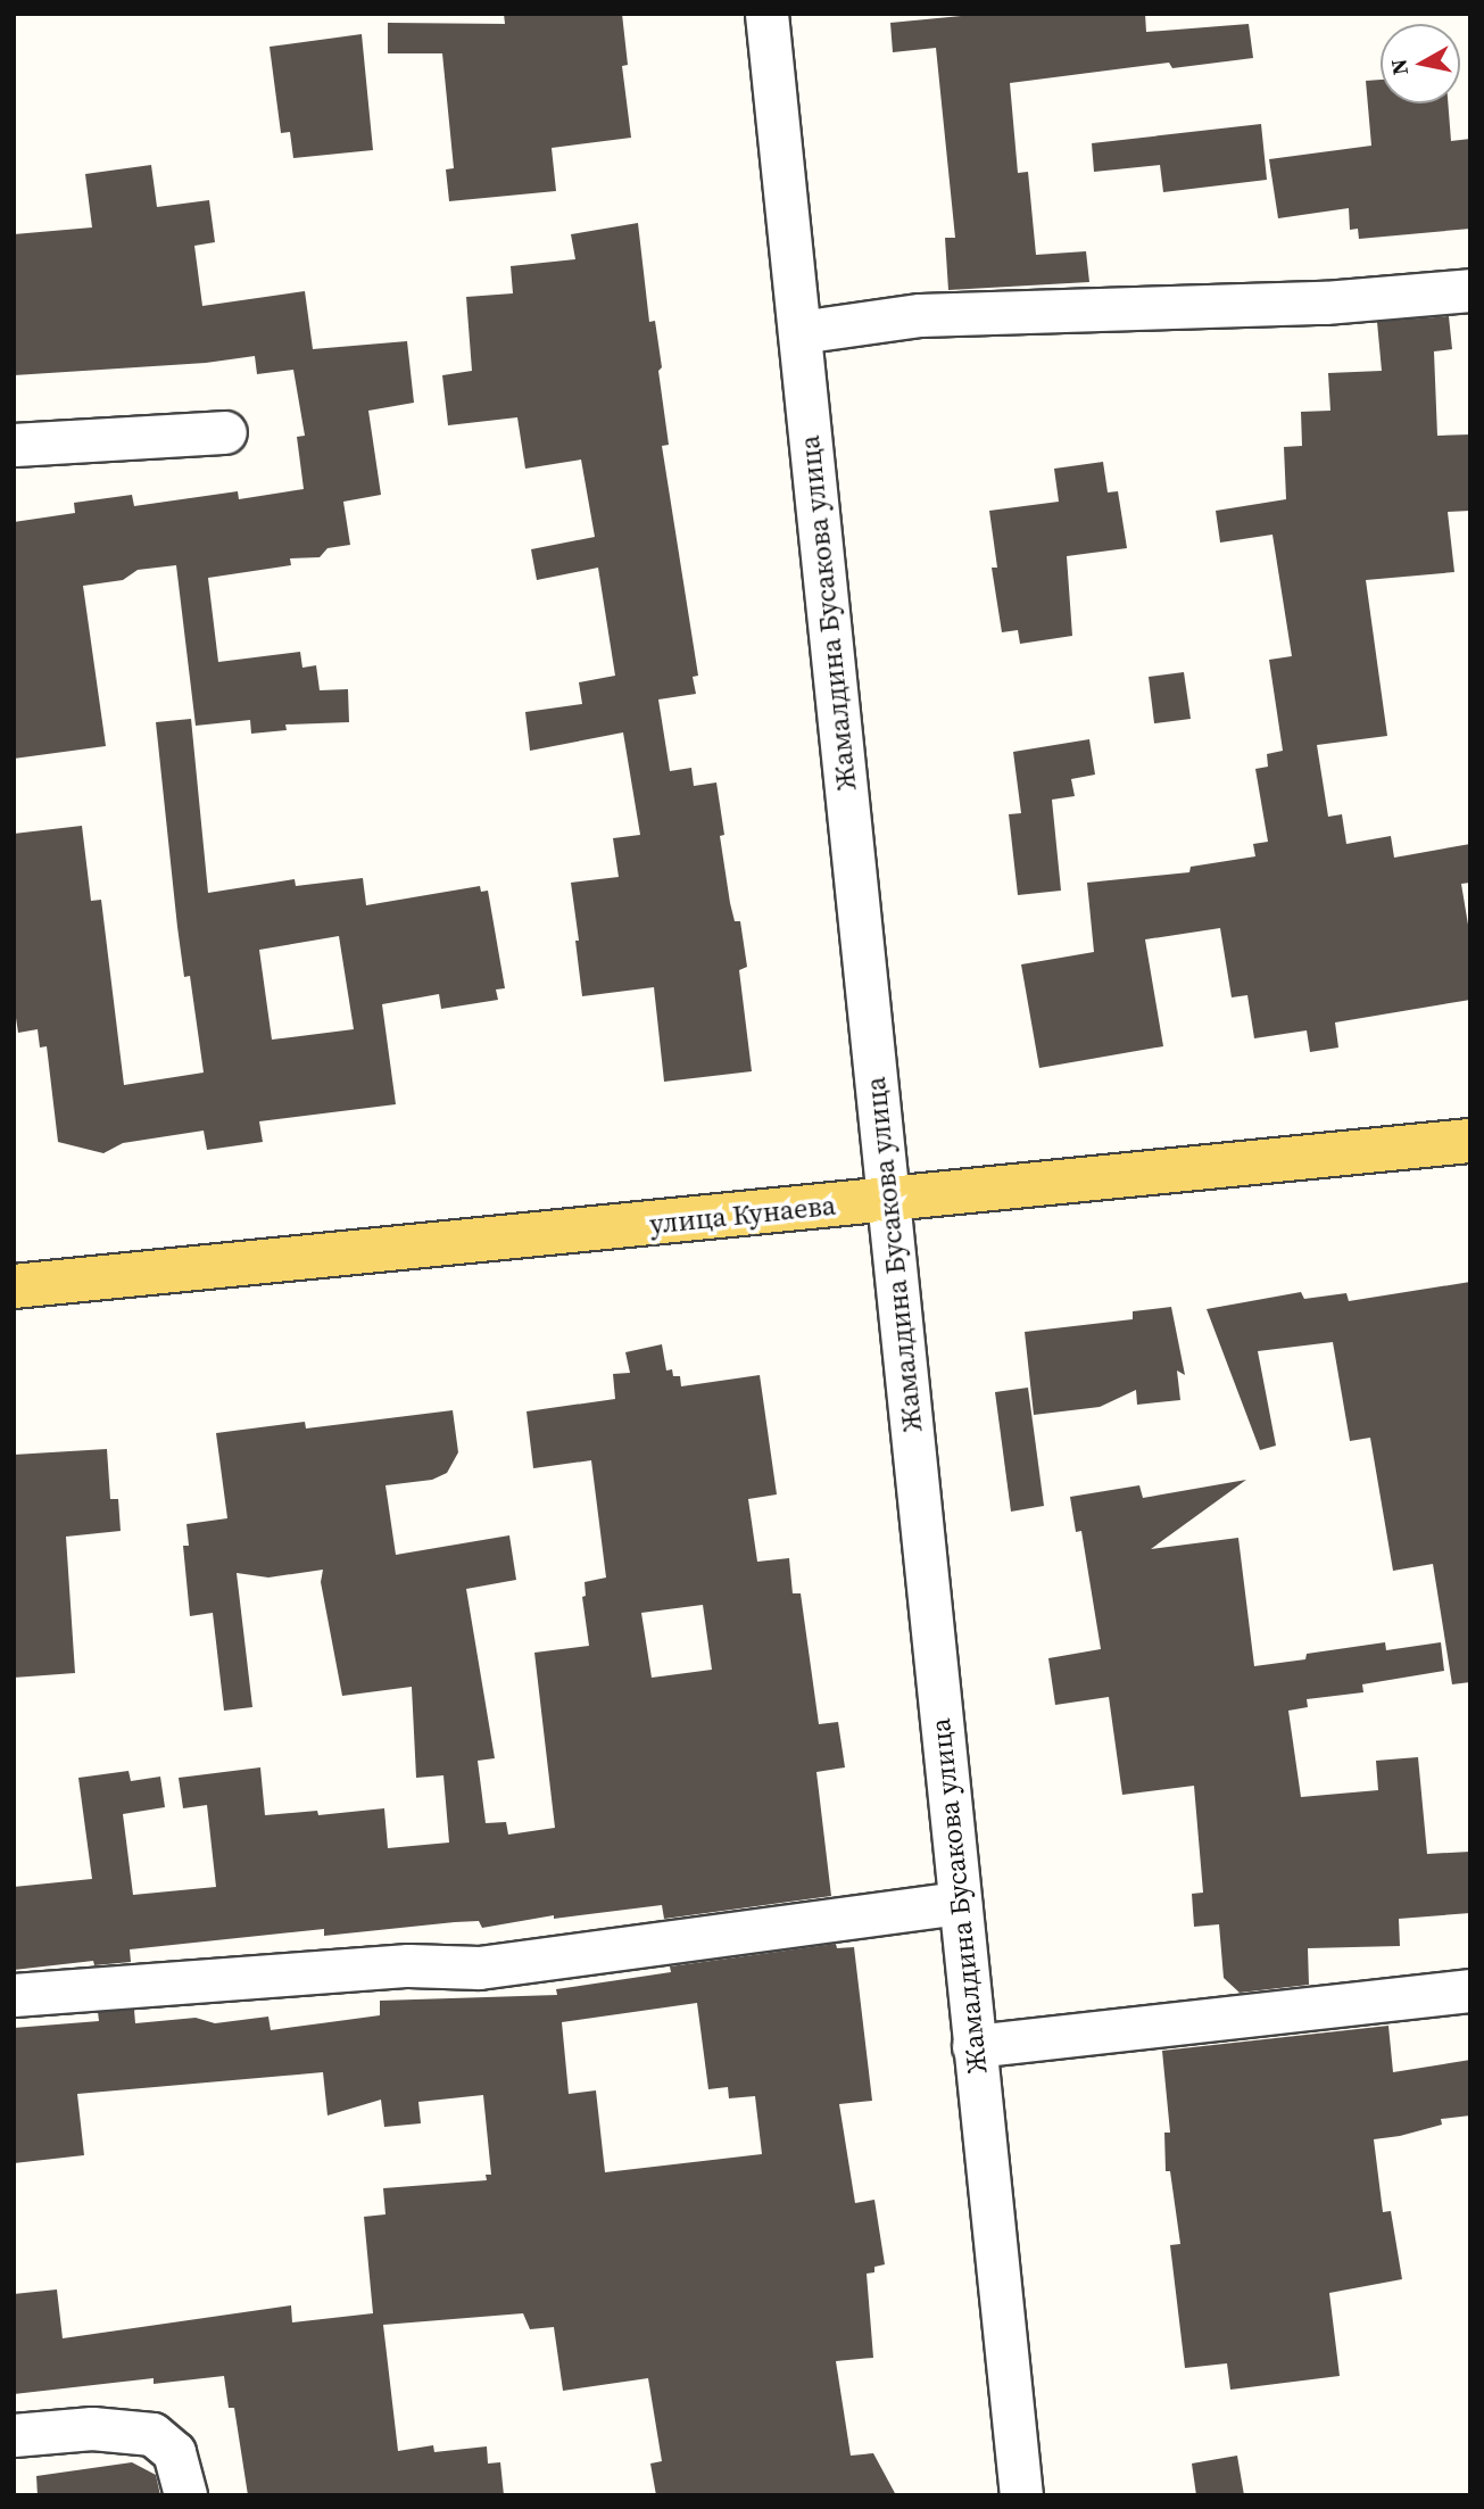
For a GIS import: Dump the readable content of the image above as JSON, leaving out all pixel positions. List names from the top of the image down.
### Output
{
  "streets": {
    "main road": ["улица Кунаева"],
    "street": ["Жамалдина Бусакова улица"]
  },
  "crossings": [
    ["Жамалдина Бусакова улица", "улица Кунаева"]
  ],
  "north": "left"
}
